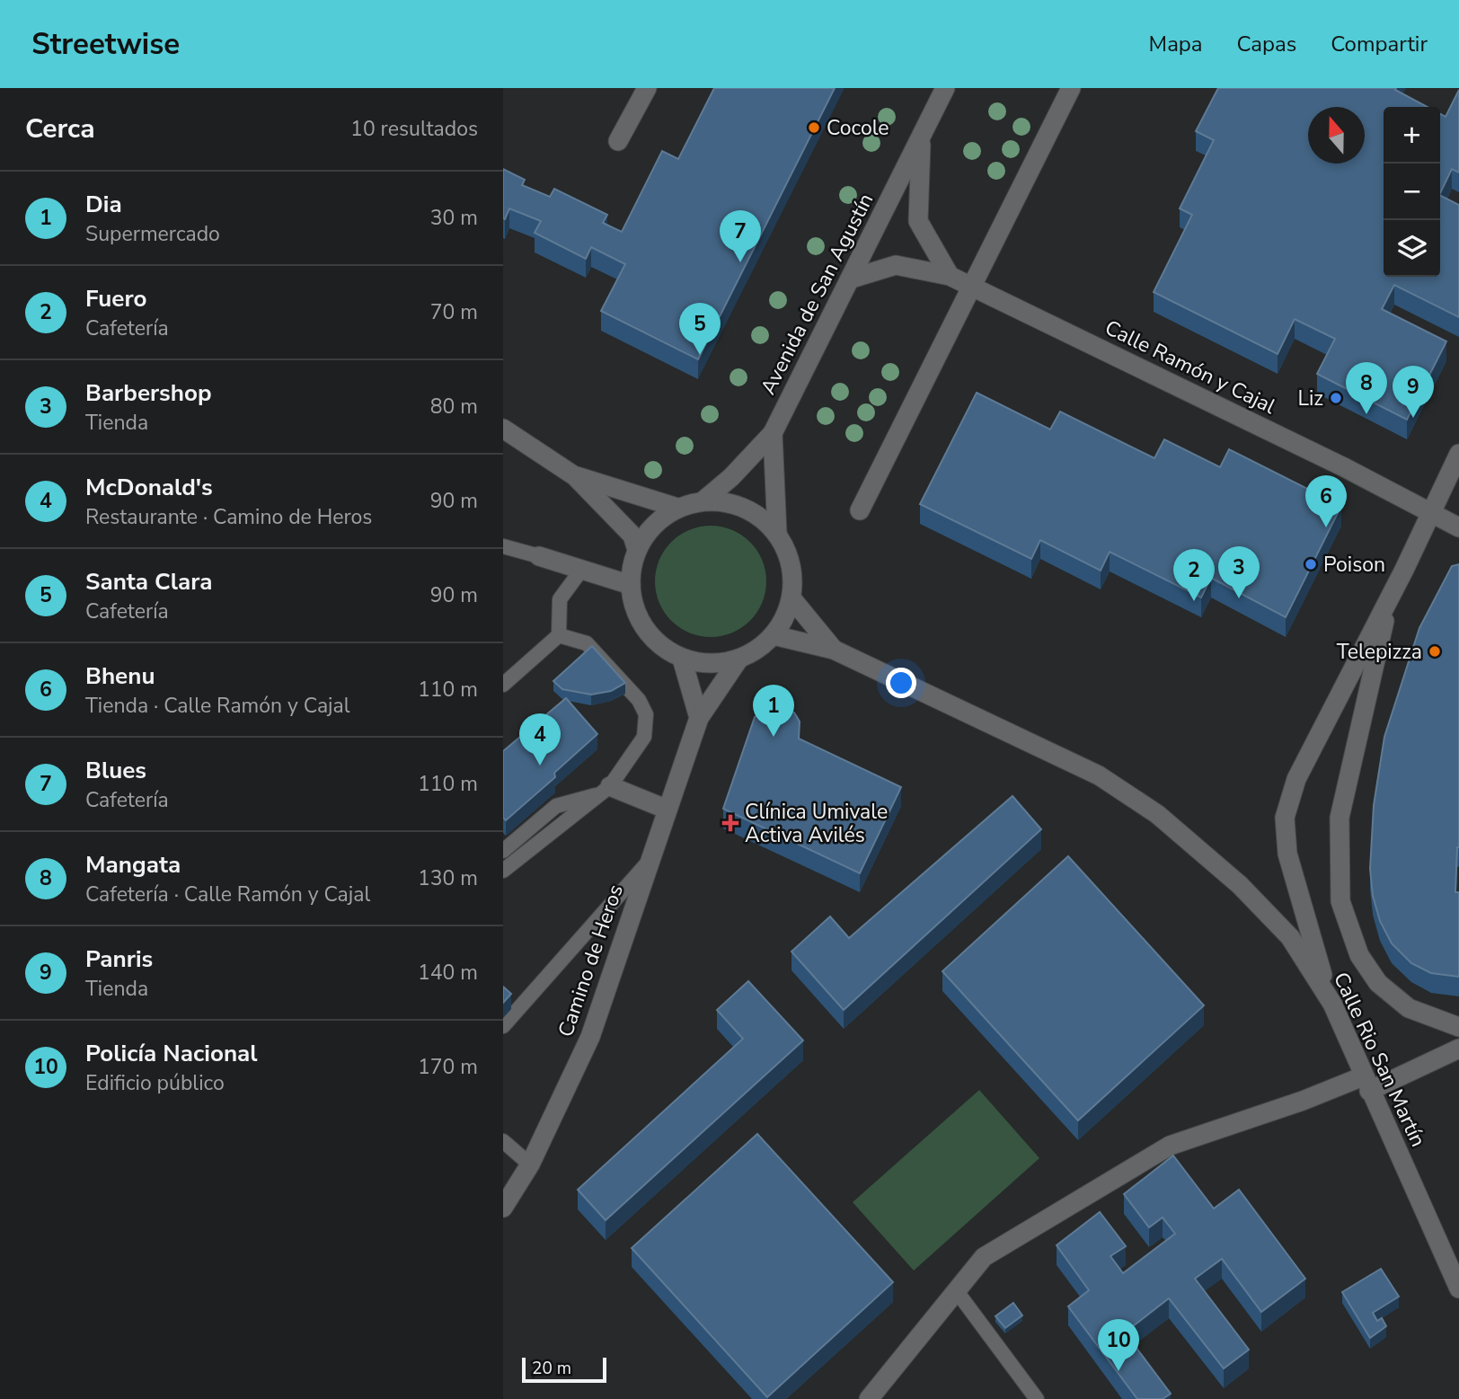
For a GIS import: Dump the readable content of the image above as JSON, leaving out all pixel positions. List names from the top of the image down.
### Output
{
  "streets": {
    "street": [
      "Avenida de San Agustín",
      "Calle Ramón y Cajal",
      "Camino de Heros",
      "Calle Rio San Martín"
    ]
  },
  "crossings": [
    ["Avenida de San Agustín", "Calle Ramón y Cajal"],
    ["Avenida de San Agustín", "Camino de Heros"]
  ],
  "places": {
    "other": [
      "Cocole",
      "Liz",
      "Poison",
      "Telepizza"
    ],
    "health": ["Clínica Umivale Activa Avilés"]
  },
  "scale_bar": "20 m",
  "north": "top",
  "page": {
    "header": "Streetwise",
    "nav": ["Mapa", "Capas", "Compartir"],
    "heading": ["Cerca", "10 resultados"],
    "map_buttons": ["+", "−"],
    "list": [
      {
        "mark": "1",
        "name": "Dia",
        "note": "Supermercado",
        "value": "30 m"
      },
      {
        "mark": "2",
        "name": "Fuero",
        "note": "Cafetería",
        "value": "70 m"
      },
      {
        "mark": "3",
        "name": "Barbershop",
        "note": "Tienda",
        "value": "80 m"
      },
      {
        "mark": "4",
        "name": "McDonald's",
        "note": "Restaurante · Camino de Heros",
        "value": "90 m"
      },
      {
        "mark": "5",
        "name": "Santa Clara",
        "note": "Cafetería",
        "value": "90 m"
      },
      {
        "mark": "6",
        "name": "Bhenu",
        "note": "Tienda · Calle Ramón y Cajal",
        "value": "110 m"
      },
      {
        "mark": "7",
        "name": "Blues",
        "note": "Cafetería",
        "value": "110 m"
      },
      {
        "mark": "8",
        "name": "Mangata",
        "note": "Cafetería · Calle Ramón y Cajal",
        "value": "130 m"
      },
      {
        "mark": "9",
        "name": "Panris",
        "note": "Tienda",
        "value": "140 m"
      },
      {
        "mark": "10",
        "name": "Policía Nacional",
        "note": "Edificio público",
        "value": "170 m"
      }
    ],
    "pins": [
      "7",
      "5",
      "8",
      "9",
      "6",
      "3",
      "2",
      "1",
      "4",
      "10"
    ],
    "scale": "20 m"
  }
}
